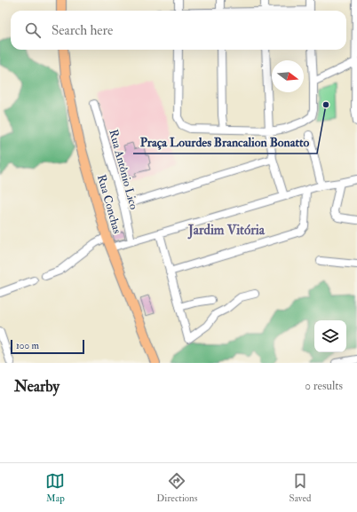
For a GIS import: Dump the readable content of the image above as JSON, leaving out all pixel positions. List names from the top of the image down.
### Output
{
  "streets": {
    "main road": ["Rua Conchas"],
    "street": ["Rua Antônio Lico"]
  },
  "districts": ["Jardim Vitória"],
  "places": ["Praça Lourdes Brancalion Bonatto"],
  "scale_bar": "100 m",
  "north": "right",
  "page": {
    "search": "Search here",
    "scale": "100 m",
    "heading": ["Nearby", "0 results"],
    "nav": ["Map", "Directions", "Saved"]
  }
}
